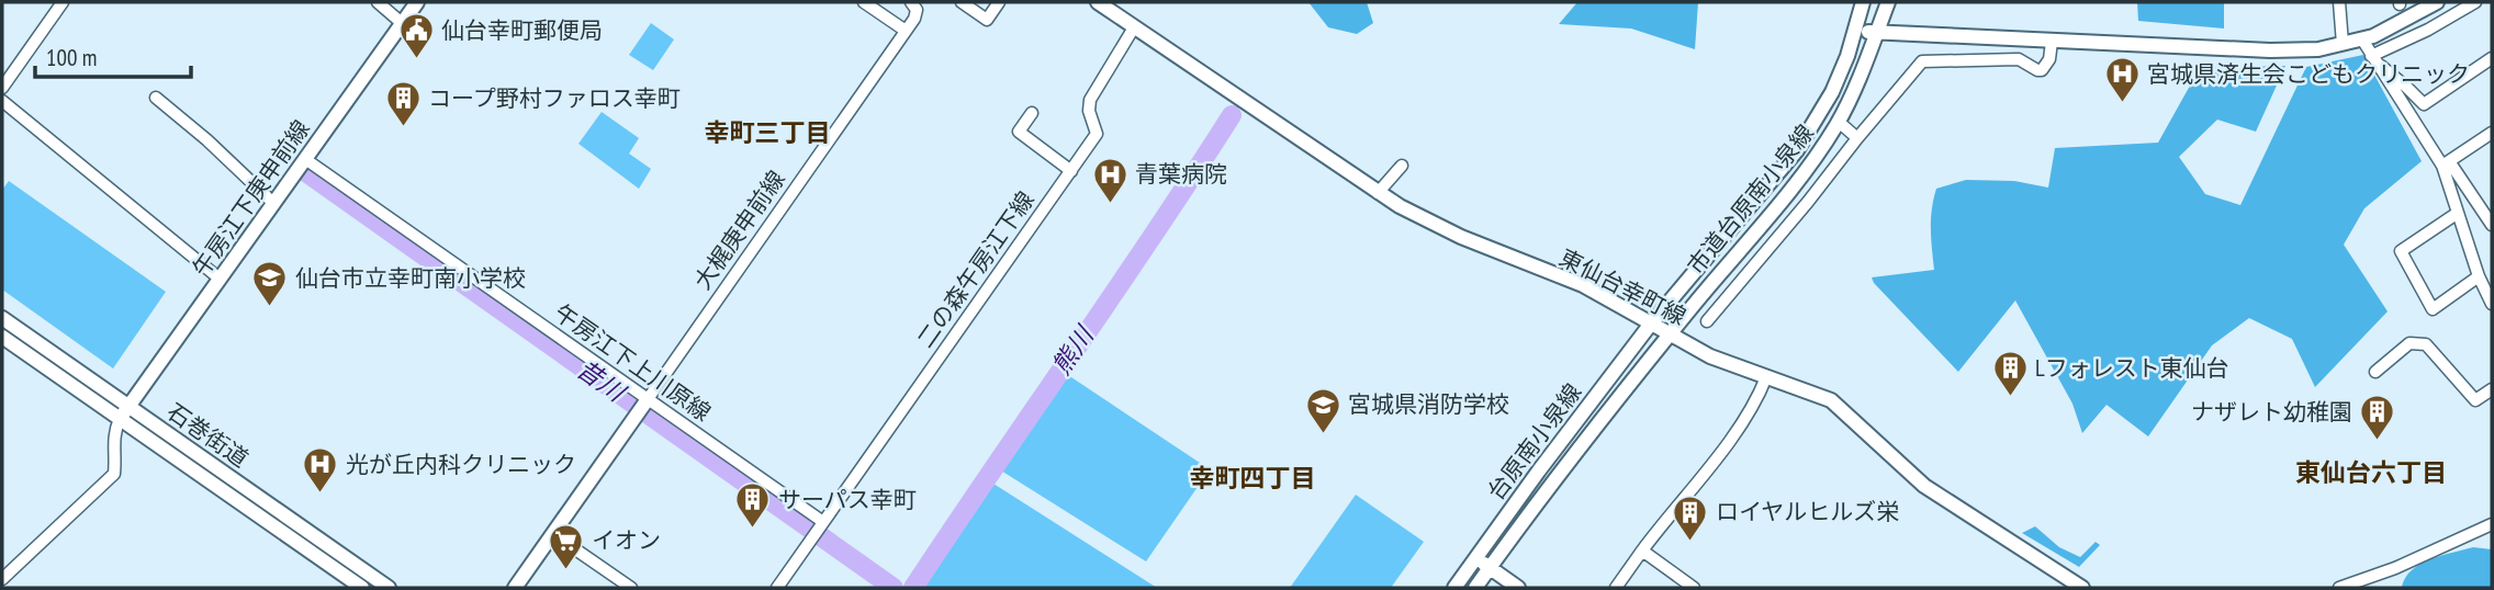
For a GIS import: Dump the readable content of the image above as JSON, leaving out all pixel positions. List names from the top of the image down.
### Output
{
  "streets": {
    "street": [
      "午房江下庚申前線",
      "市道台原南小泉線",
      "大梶庚申前線",
      "二の森午房江下線",
      "東仙台幸町線",
      "午房江下上川原線",
      "石巻街道",
      "台原南小泉線"
    ]
  },
  "crossings": [
    ["午房江下庚申前線", "午房江下上川原線"],
    ["午房江下庚申前線", "石巻街道"],
    ["市道台原南小泉線", "東仙台幸町線"],
    ["市道台原南小泉線", "台原南小泉線"],
    ["大梶庚申前線", "午房江下上川原線"],
    ["二の森午房江下線", "東仙台幸町線"],
    ["二の森午房江下線", "午房江下上川原線"],
    ["東仙台幸町線", "台原南小泉線"]
  ],
  "districts": ["幸町三丁目", "東仙台六丁目", "幸町四丁目"],
  "water": ["熊川", "昔川"],
  "places": {
    "public building": ["仙台幸町郵便局"],
    "hospital": ["宮城県済生会こどもクリニック", "青葉病院", "光が丘内科クリニック"],
    "building": [
      "コープ野村ファロス幸町",
      "Lフォレスト東仙台",
      "ナザレト幼稚園",
      "サーパス幸町",
      "ロイヤルヒルズ栄"
    ],
    "school or university": ["仙台市立幸町南小学校", "宮城県消防学校"],
    "supermarket": ["イオン"]
  },
  "scale_bar": "100 m"
}
